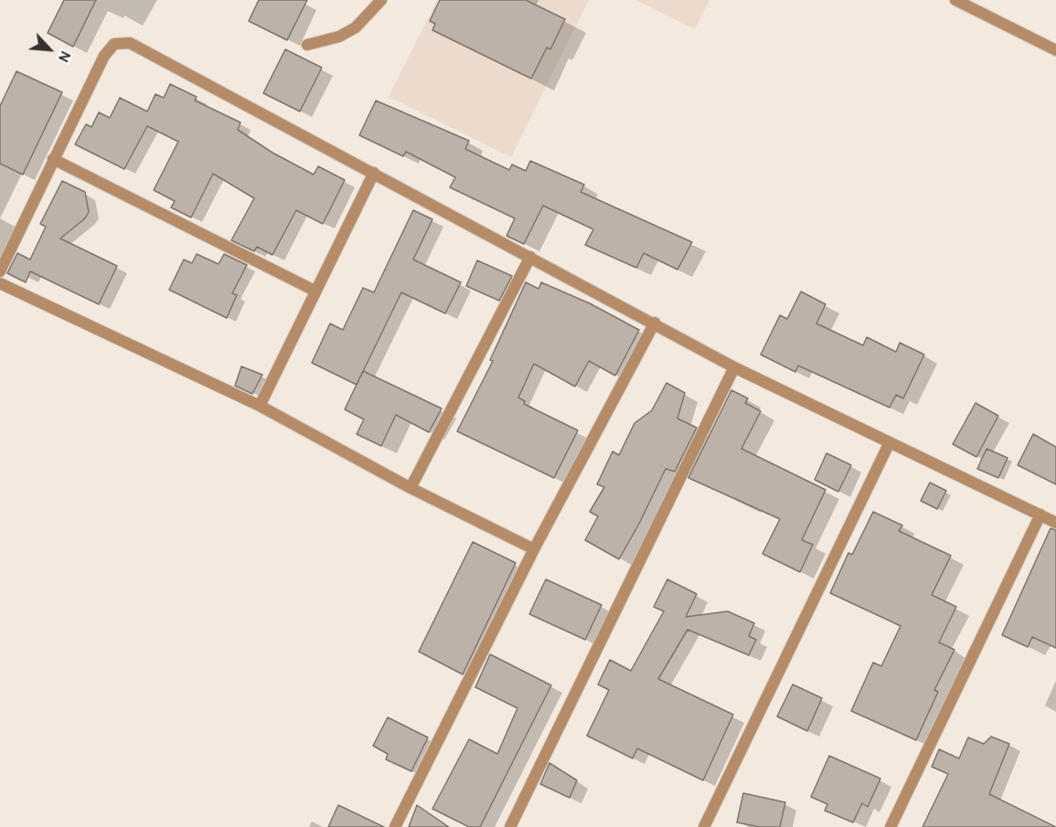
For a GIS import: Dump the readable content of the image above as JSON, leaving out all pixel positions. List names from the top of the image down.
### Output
{
  "north": "bottom right"
}
